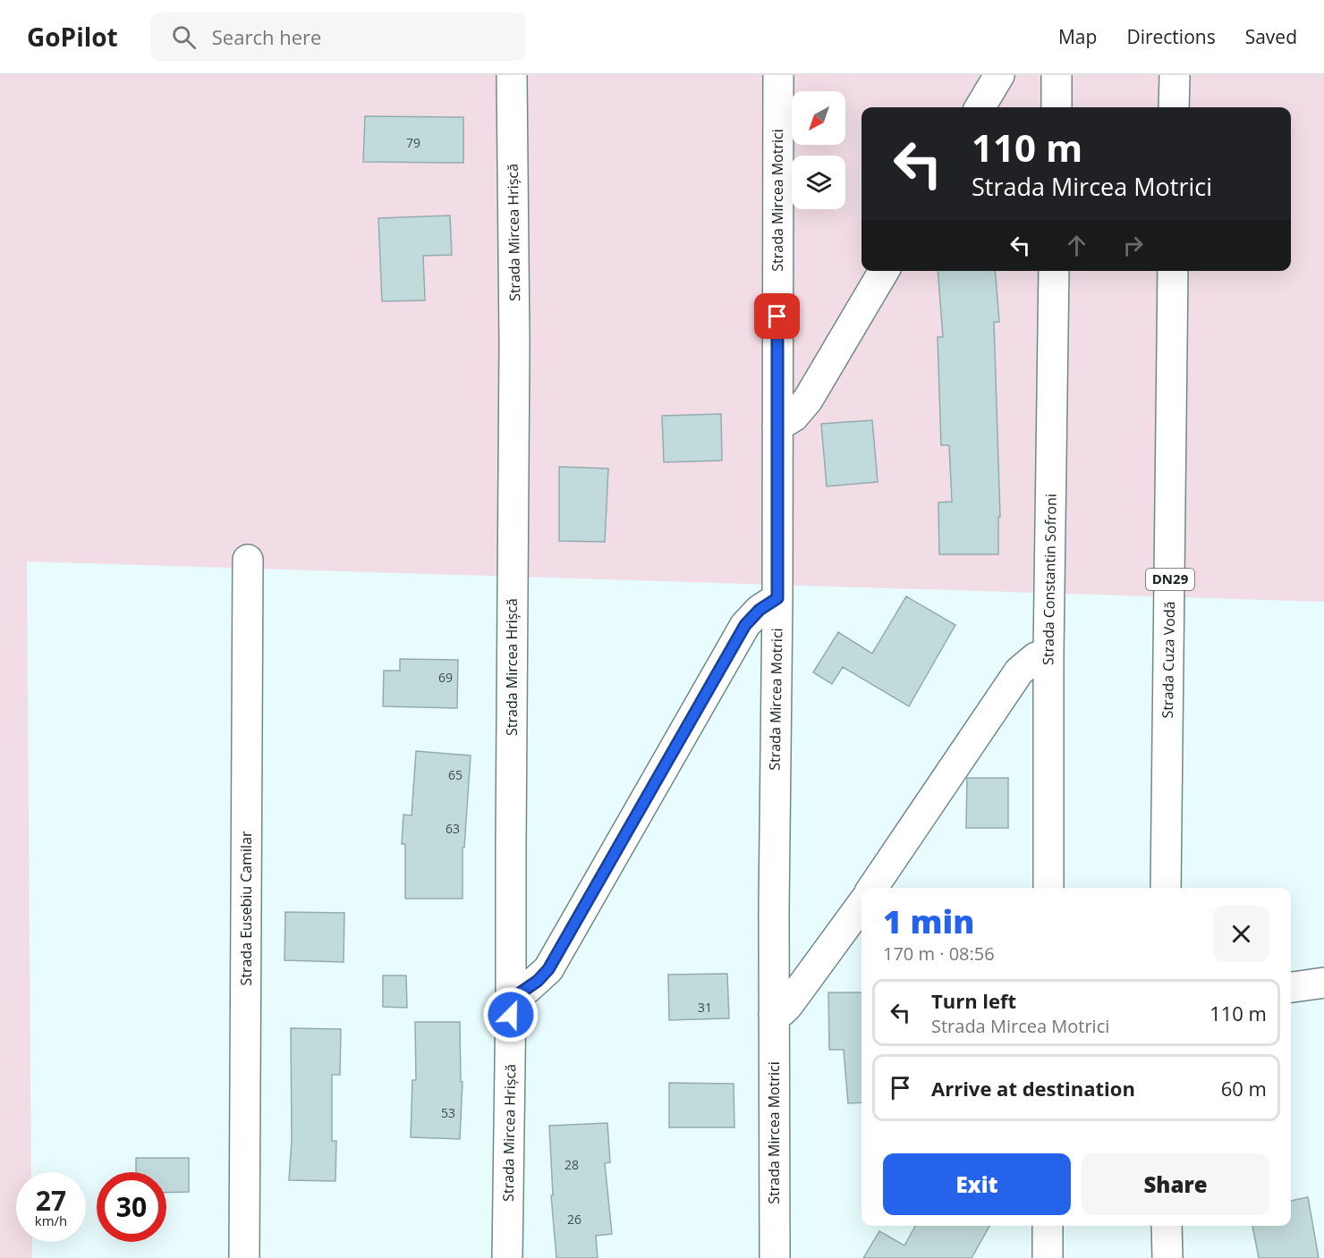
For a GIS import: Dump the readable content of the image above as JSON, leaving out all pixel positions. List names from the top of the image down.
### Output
{
  "streets": {
    "main road": [
      "Strada Mircea Motrici",
      "Strada Mircea Hrișcă",
      "Strada Constantin Sofroni",
      "DN29",
      "Strada Cuza Vodă",
      "Strada Eusebiu Camilar"
    ]
  },
  "house_numbers": [
    "79",
    "69",
    "65",
    "63",
    "31",
    "53",
    "28",
    "26"
  ],
  "north": "bottom left",
  "page": {
    "header": "GoPilot",
    "search": "Search here",
    "nav": ["Map", "Directions", "Saved"],
    "turn": ["110 m", "Strada Mircea Motrici"],
    "heading": ["1 min", "170 m · 08:56"],
    "list": [
      {
        "name": "Turn left",
        "note": "Strada Mircea Motrici",
        "value": "110 m"
      },
      {
        "name": "Arrive at destination",
        "value": "60 m"
      }
    ],
    "buttons": ["Exit", "Share"],
    "speed": "27 km/h",
    "limit": "30"
  }
}
